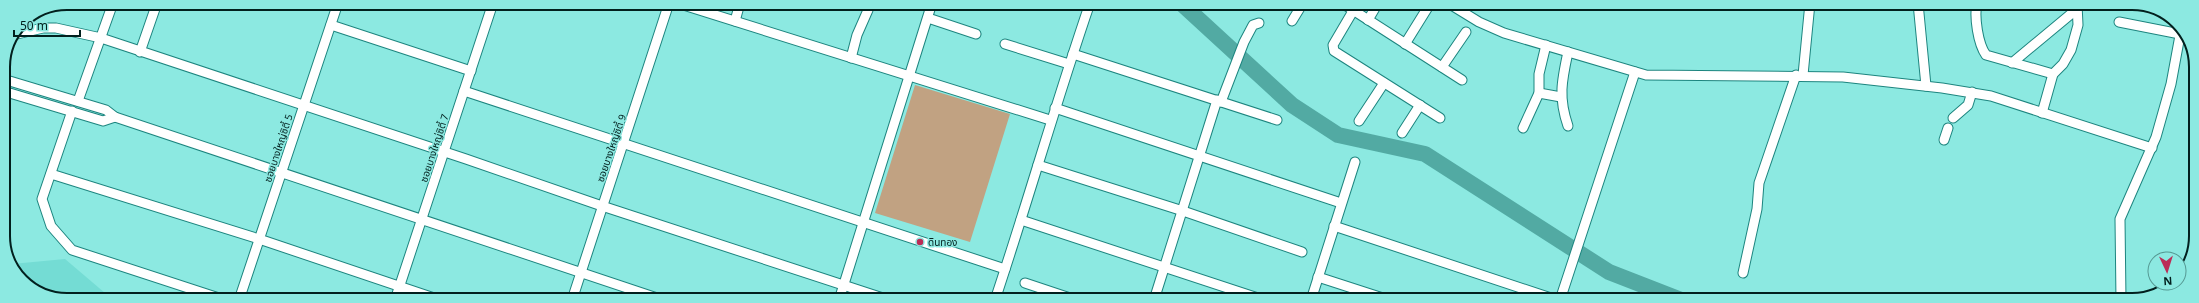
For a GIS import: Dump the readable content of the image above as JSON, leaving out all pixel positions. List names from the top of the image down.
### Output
{
  "streets": {
    "street": ["ซอยบางใหญ่ซิตี้ 5", "ซอยบางใหญ่ซิตี้ 7", "ซอยบางใหญ่ซิตี้ 9"]
  },
  "places": ["ดินทอง"],
  "scale_bar": "50 m",
  "north": "bottom"
}
